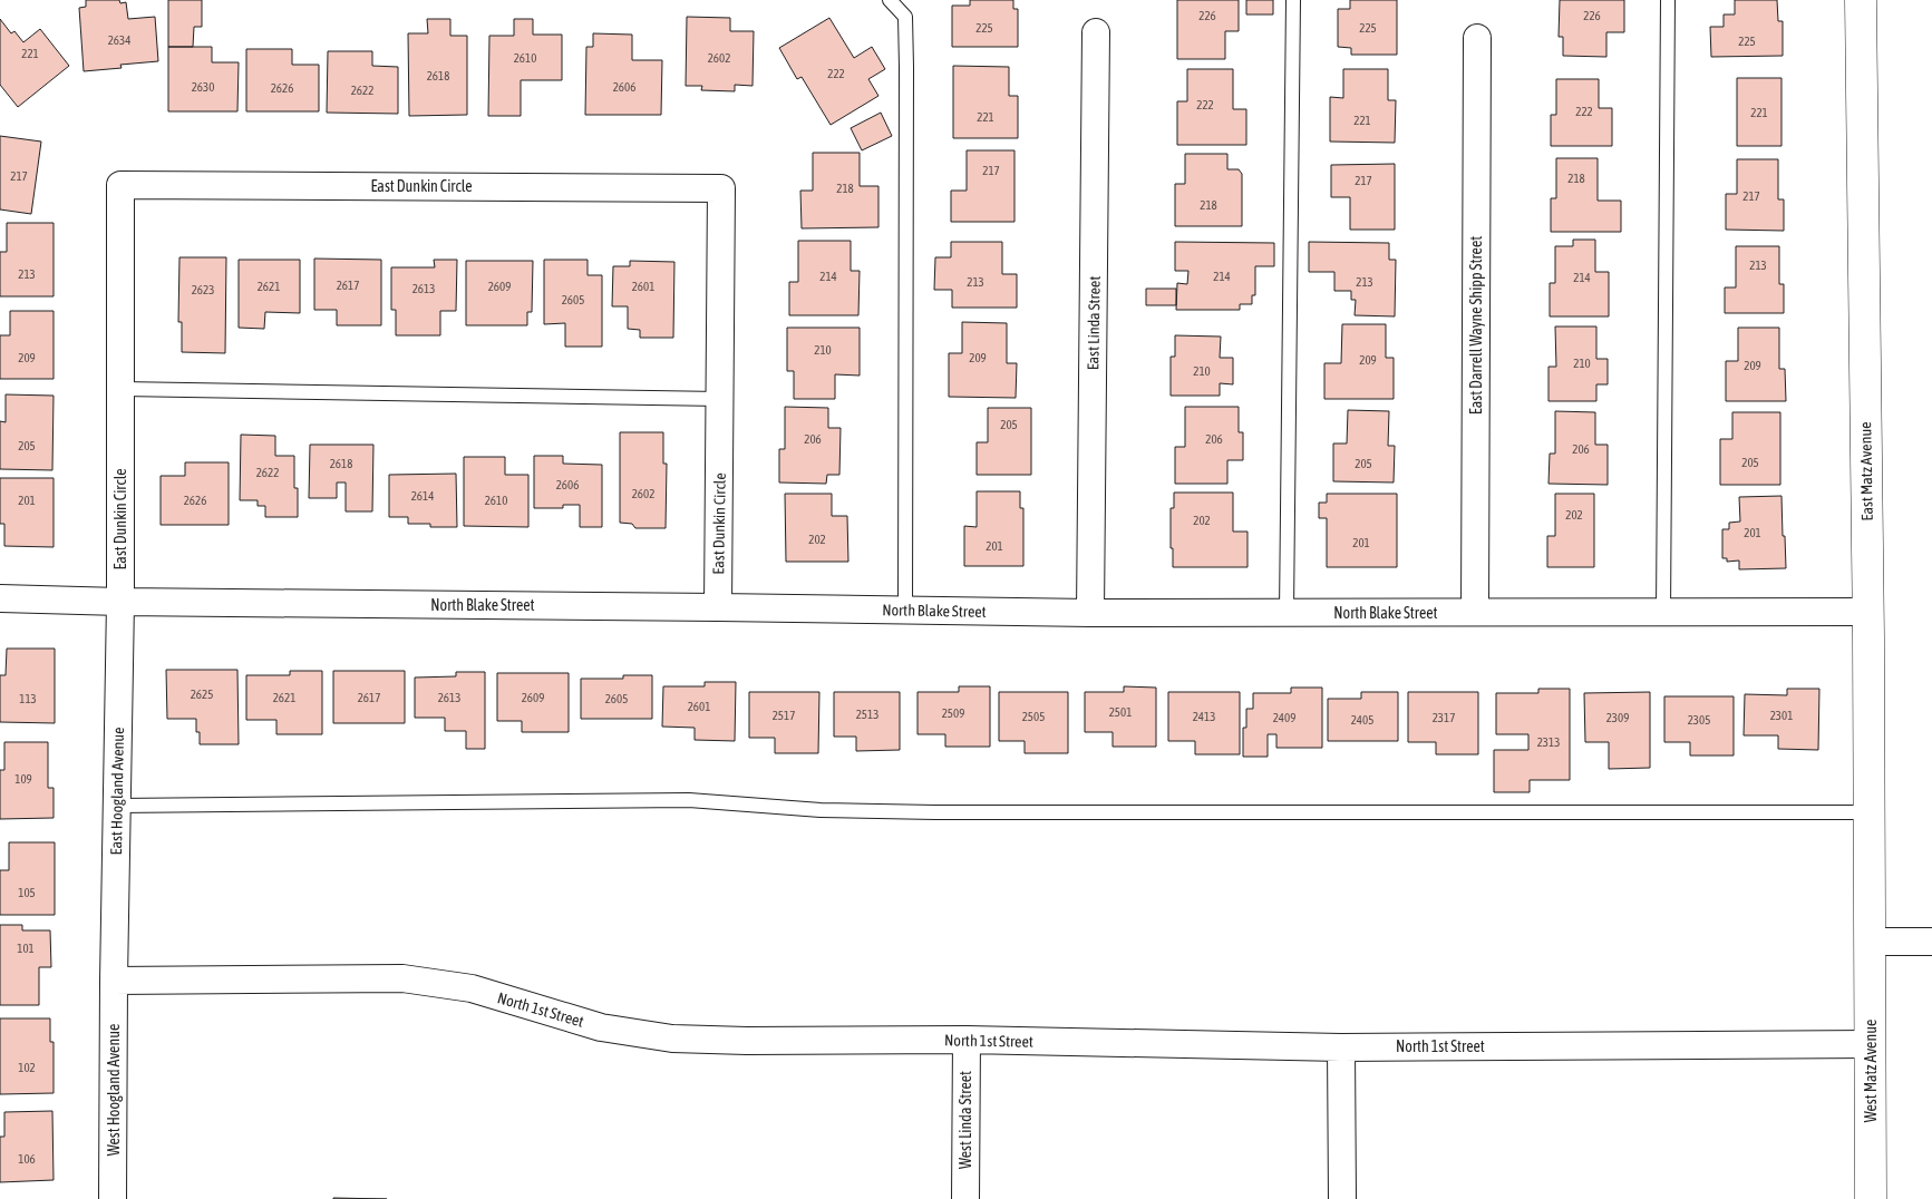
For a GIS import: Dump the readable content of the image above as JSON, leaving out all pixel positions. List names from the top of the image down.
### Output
{
  "streets": {
    "street": [
      "East Dunkin Circle",
      "East Linda Street",
      "East Darrell Wayne Shipp Street",
      "East Matz Avenue",
      "North Blake Street",
      "East Hoogland Avenue",
      "North 1st Street",
      "West Matz Avenue",
      "West Hoogland Avenue",
      "West Linda Street"
    ]
  },
  "crossings": [
    ["East Dunkin Circle", "North Blake Street"],
    ["East Dunkin Circle", "East Hoogland Avenue"],
    ["East Linda Street", "North Blake Street"],
    ["East Darrell Wayne Shipp Street", "North Blake Street"],
    ["East Matz Avenue", "North Blake Street"],
    ["East Matz Avenue", "West Matz Avenue"],
    ["North Blake Street", "East Hoogland Avenue"],
    ["East Hoogland Avenue", "North 1st Street"],
    ["East Hoogland Avenue", "West Hoogland Avenue"],
    ["North 1st Street", "West Matz Avenue"],
    ["North 1st Street", "West Hoogland Avenue"],
    ["North 1st Street", "West Linda Street"]
  ],
  "house_numbers": [
    "226",
    "226",
    "225",
    "225",
    "2634",
    "225",
    "221",
    "2610",
    "2602",
    "222",
    "2618",
    "2630",
    "2606",
    "2626",
    "2622",
    "222",
    "222",
    "221",
    "221",
    "221",
    "217",
    "217",
    "218",
    "217",
    "218",
    "217",
    "218",
    "213",
    "213",
    "214",
    "214",
    "214",
    "213",
    "213",
    "2617",
    "2621",
    "2609",
    "2601",
    "2613",
    "2623",
    "2605",
    "210",
    "209",
    "209",
    "209",
    "210",
    "209",
    "210",
    "205",
    "206",
    "206",
    "205",
    "206",
    "205",
    "2618",
    "205",
    "2622",
    "2606",
    "2602",
    "2614",
    "201",
    "2626",
    "2610",
    "202",
    "202",
    "201",
    "202",
    "201",
    "201",
    "2625",
    "2621",
    "2617",
    "2613",
    "2609",
    "113",
    "2605",
    "2601",
    "2501",
    "2509",
    "2513",
    "2517",
    "2301",
    "2505",
    "2413",
    "2409",
    "2317",
    "2309",
    "2405",
    "2305",
    "2313",
    "109",
    "105",
    "101",
    "102",
    "106"
  ]
}
